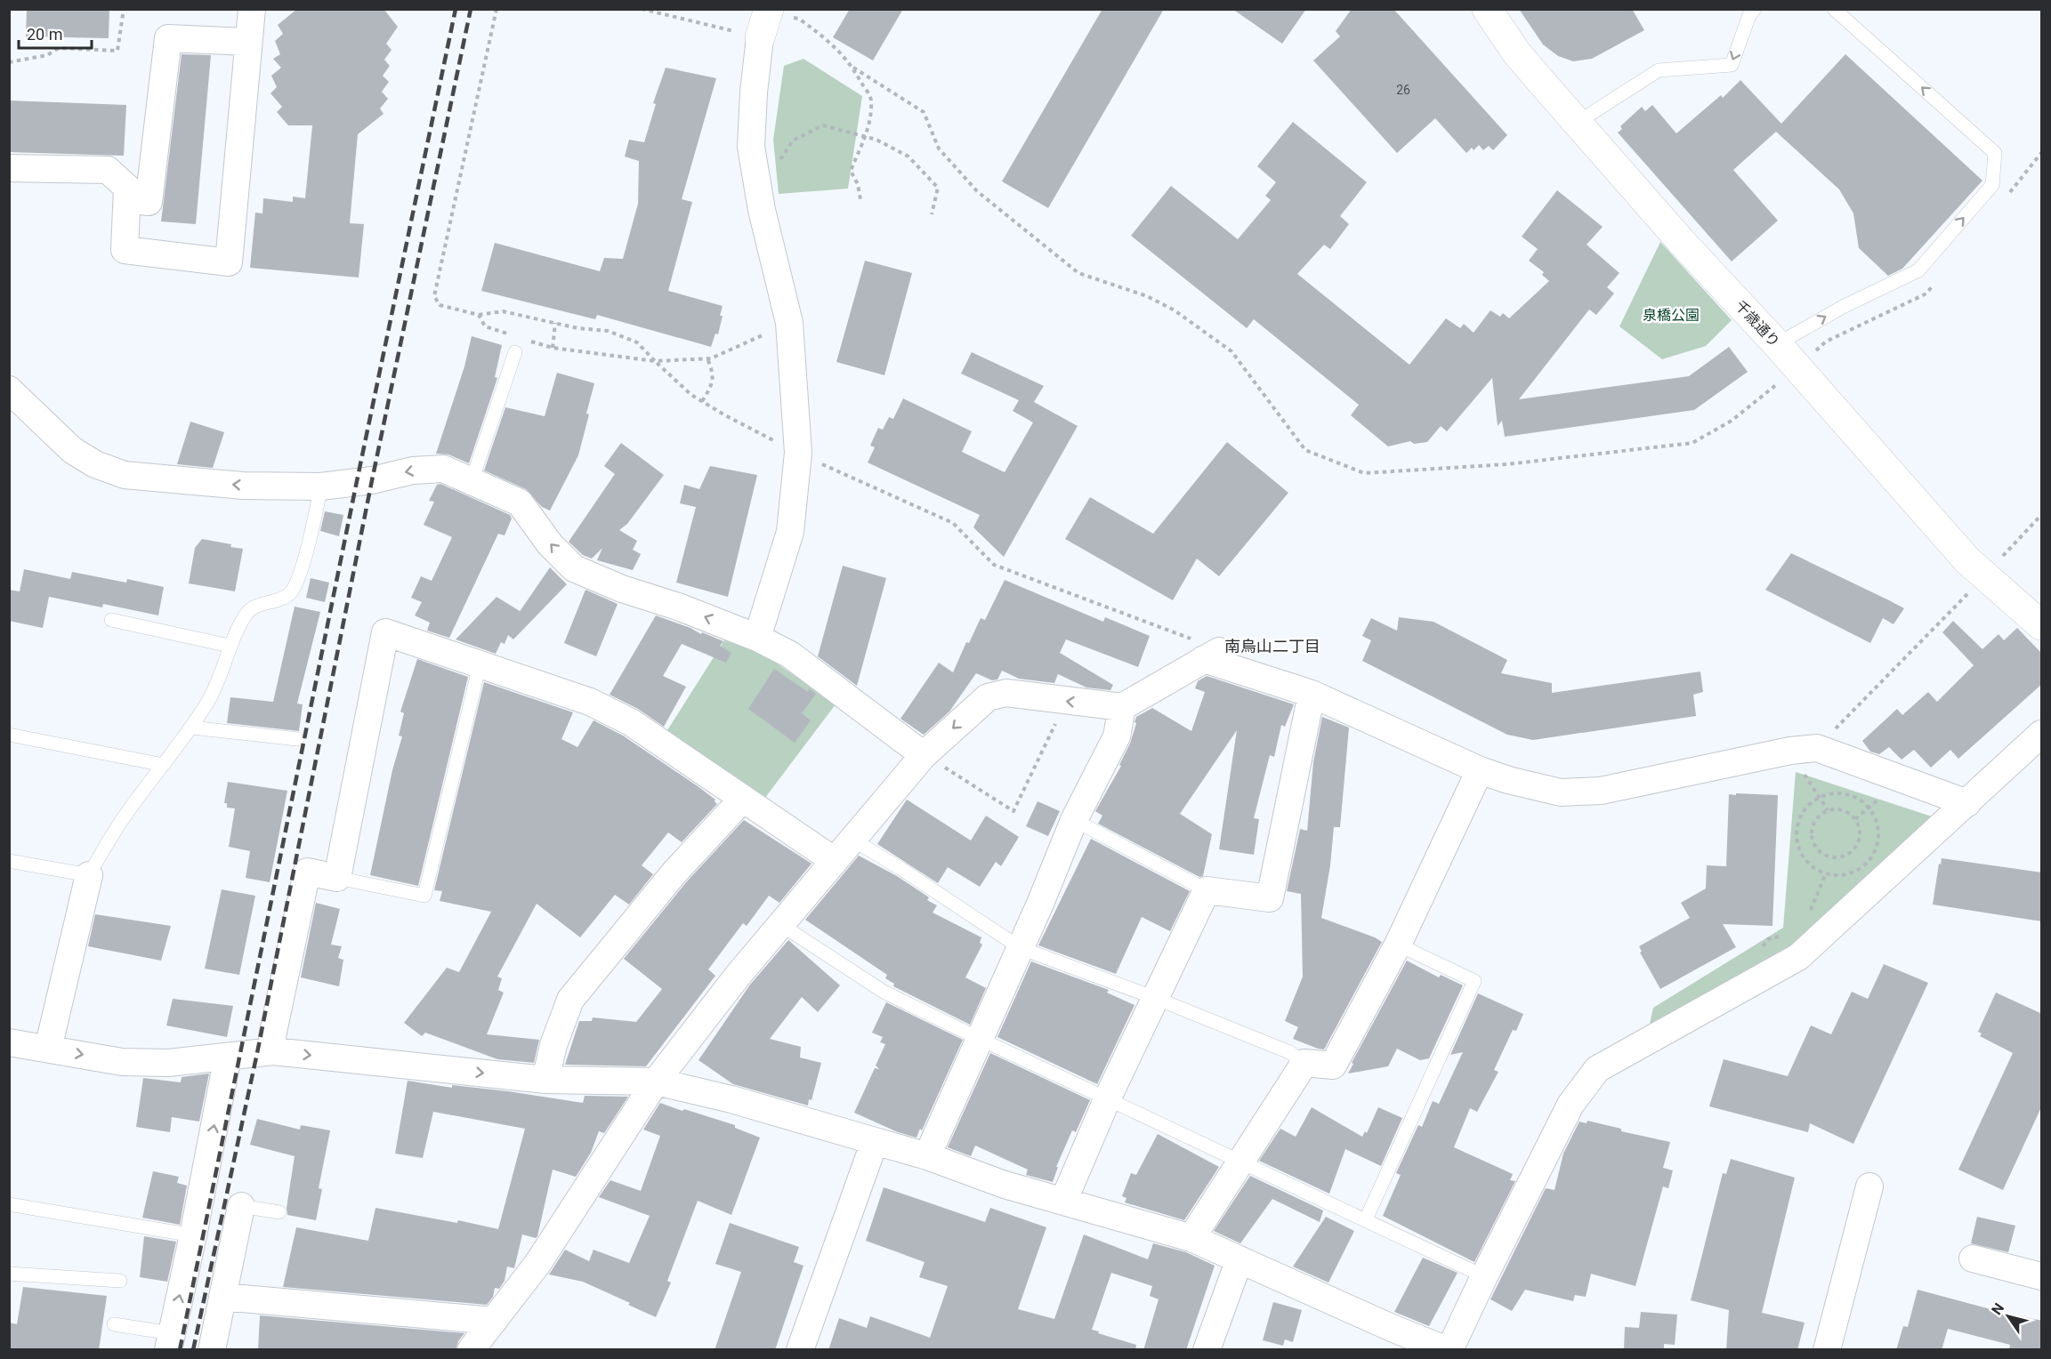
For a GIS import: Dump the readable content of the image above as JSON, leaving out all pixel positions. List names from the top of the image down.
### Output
{
  "streets": {
    "street": ["千歳通り"]
  },
  "districts": ["南烏山二丁目"],
  "parks": ["泉橋公園"],
  "house_numbers": ["26"],
  "scale_bar": "20 m",
  "north": "top left"
}
